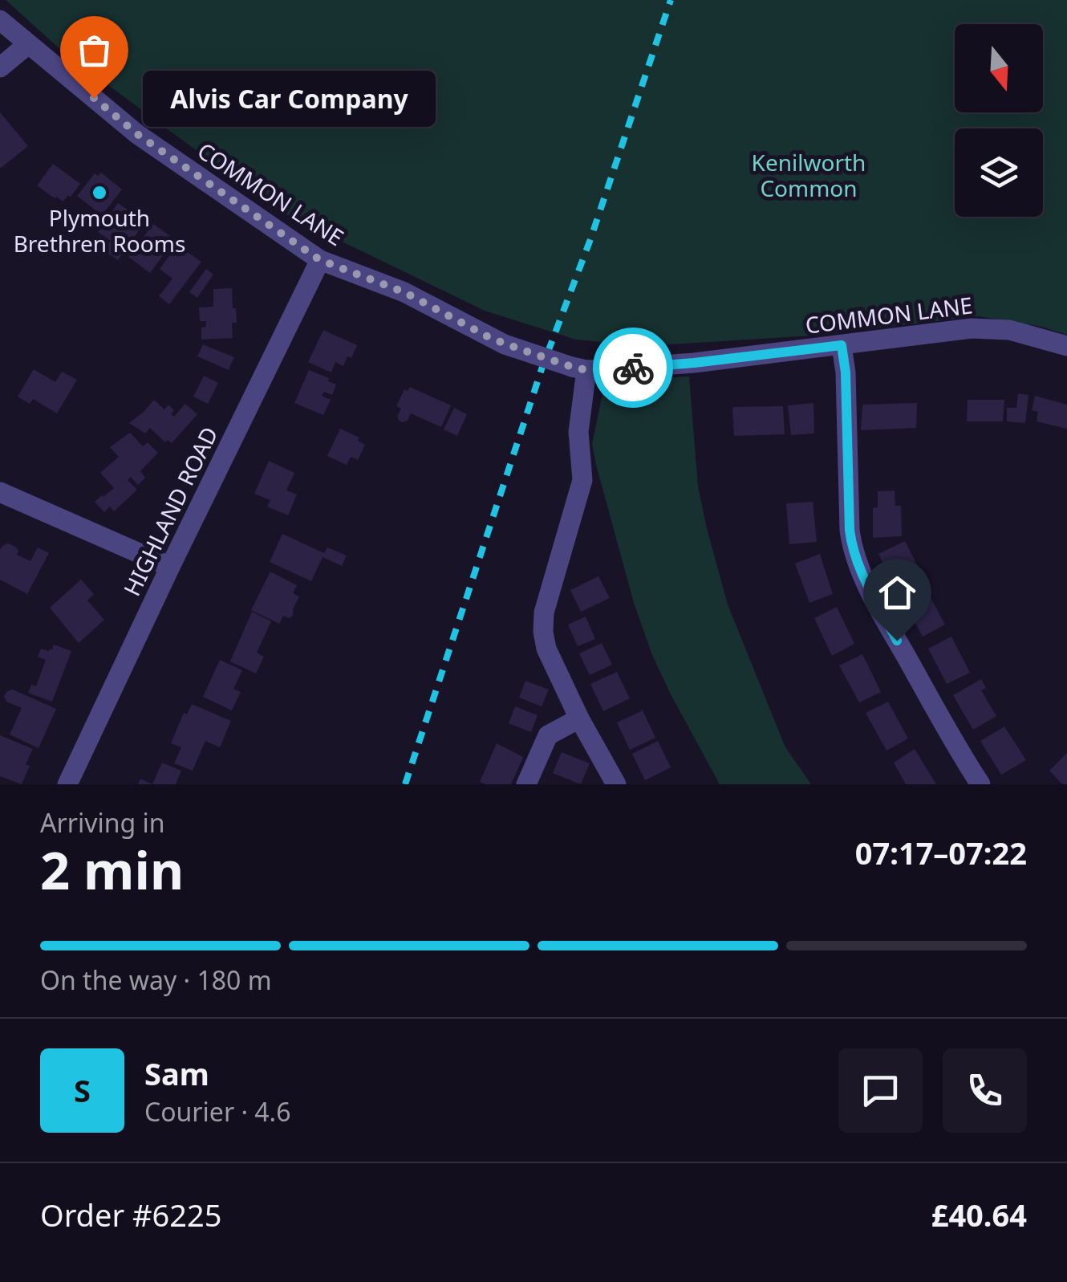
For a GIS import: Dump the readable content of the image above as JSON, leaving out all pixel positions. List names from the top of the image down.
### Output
{
  "streets": {
    "street": ["COMMON LANE", "HIGHLAND ROAD"]
  },
  "crossings": [
    ["COMMON LANE", "HIGHLAND ROAD"]
  ],
  "parks": ["Kenilworth Common"],
  "places": ["Alvis Car Company", "Plymouth Brethren Rooms"],
  "north": "bottom",
  "page": {
    "bubble": "Alvis Car Company",
    "heading": ["2 min", "Arriving in", "07:17–07:22"],
    "panel": [
      "Sam",
      "Courier · 4.6",
      "Order #6225",
      "£40.64"
    ],
    "bar": "On the way · 180 m",
    "round": "S"
  }
}
